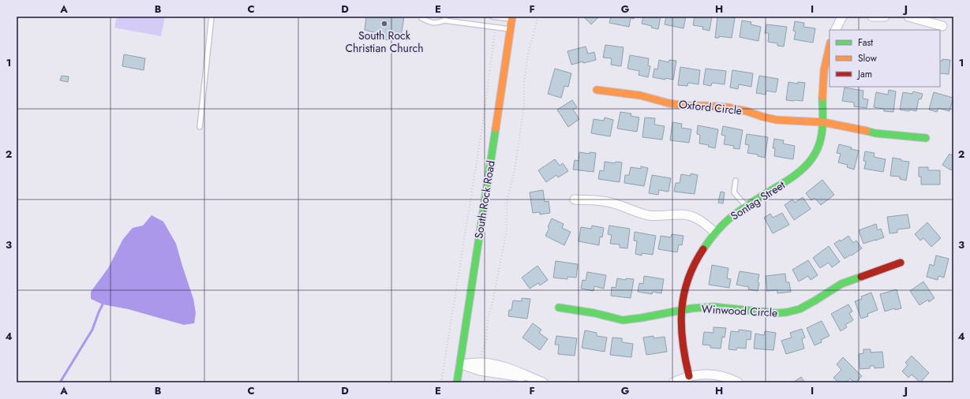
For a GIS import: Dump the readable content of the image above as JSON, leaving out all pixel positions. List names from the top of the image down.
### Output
{
  "streets": {
    "street": [
      "Oxford Circle",
      "South Rock Road",
      "Sontag Street",
      "Winwood Circle"
    ]
  },
  "crossings": [
    ["Oxford Circle", "Sontag Street"],
    ["Sontag Street", "Winwood Circle"]
  ],
  "places": ["South Rock Christian Church"],
  "legend": ["Fast", "Slow", "Jam"],
  "grid": {
    "columns": [
      "A",
      "B",
      "C",
      "D",
      "E",
      "F",
      "G",
      "H",
      "I",
      "J"
    ],
    "rows": [
      "1",
      "2",
      "3",
      "4"
    ]
  }
}
